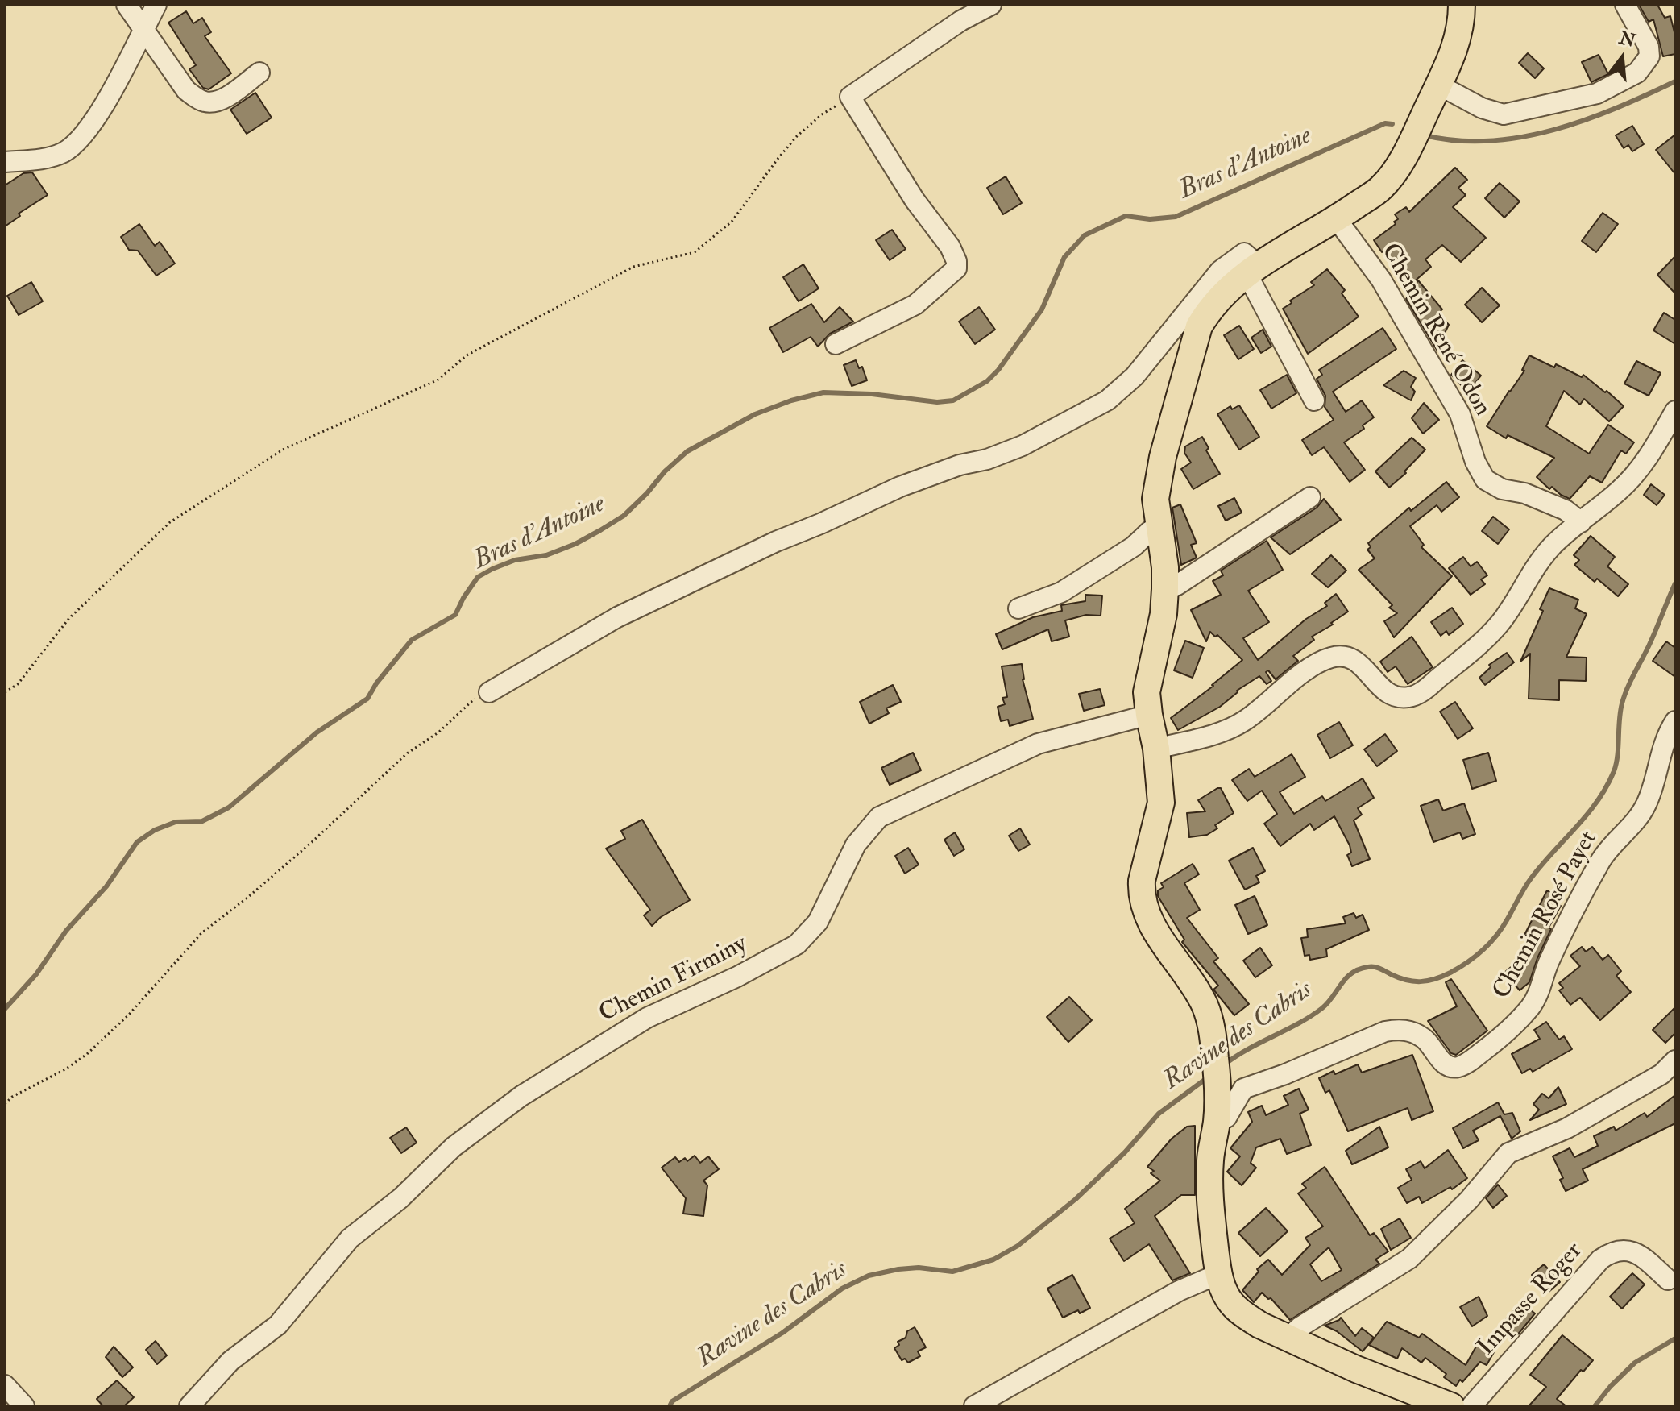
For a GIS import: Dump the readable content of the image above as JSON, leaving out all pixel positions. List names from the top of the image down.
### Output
{
  "streets": {
    "street": [
      "Chemin René Odon",
      "Chemin Rosé Payet",
      "Chemin Firminy",
      "Impasse Roger"
    ]
  },
  "water": ["Bras d'Antoine", "Ravine des Cabris"],
  "north": "top"
}
